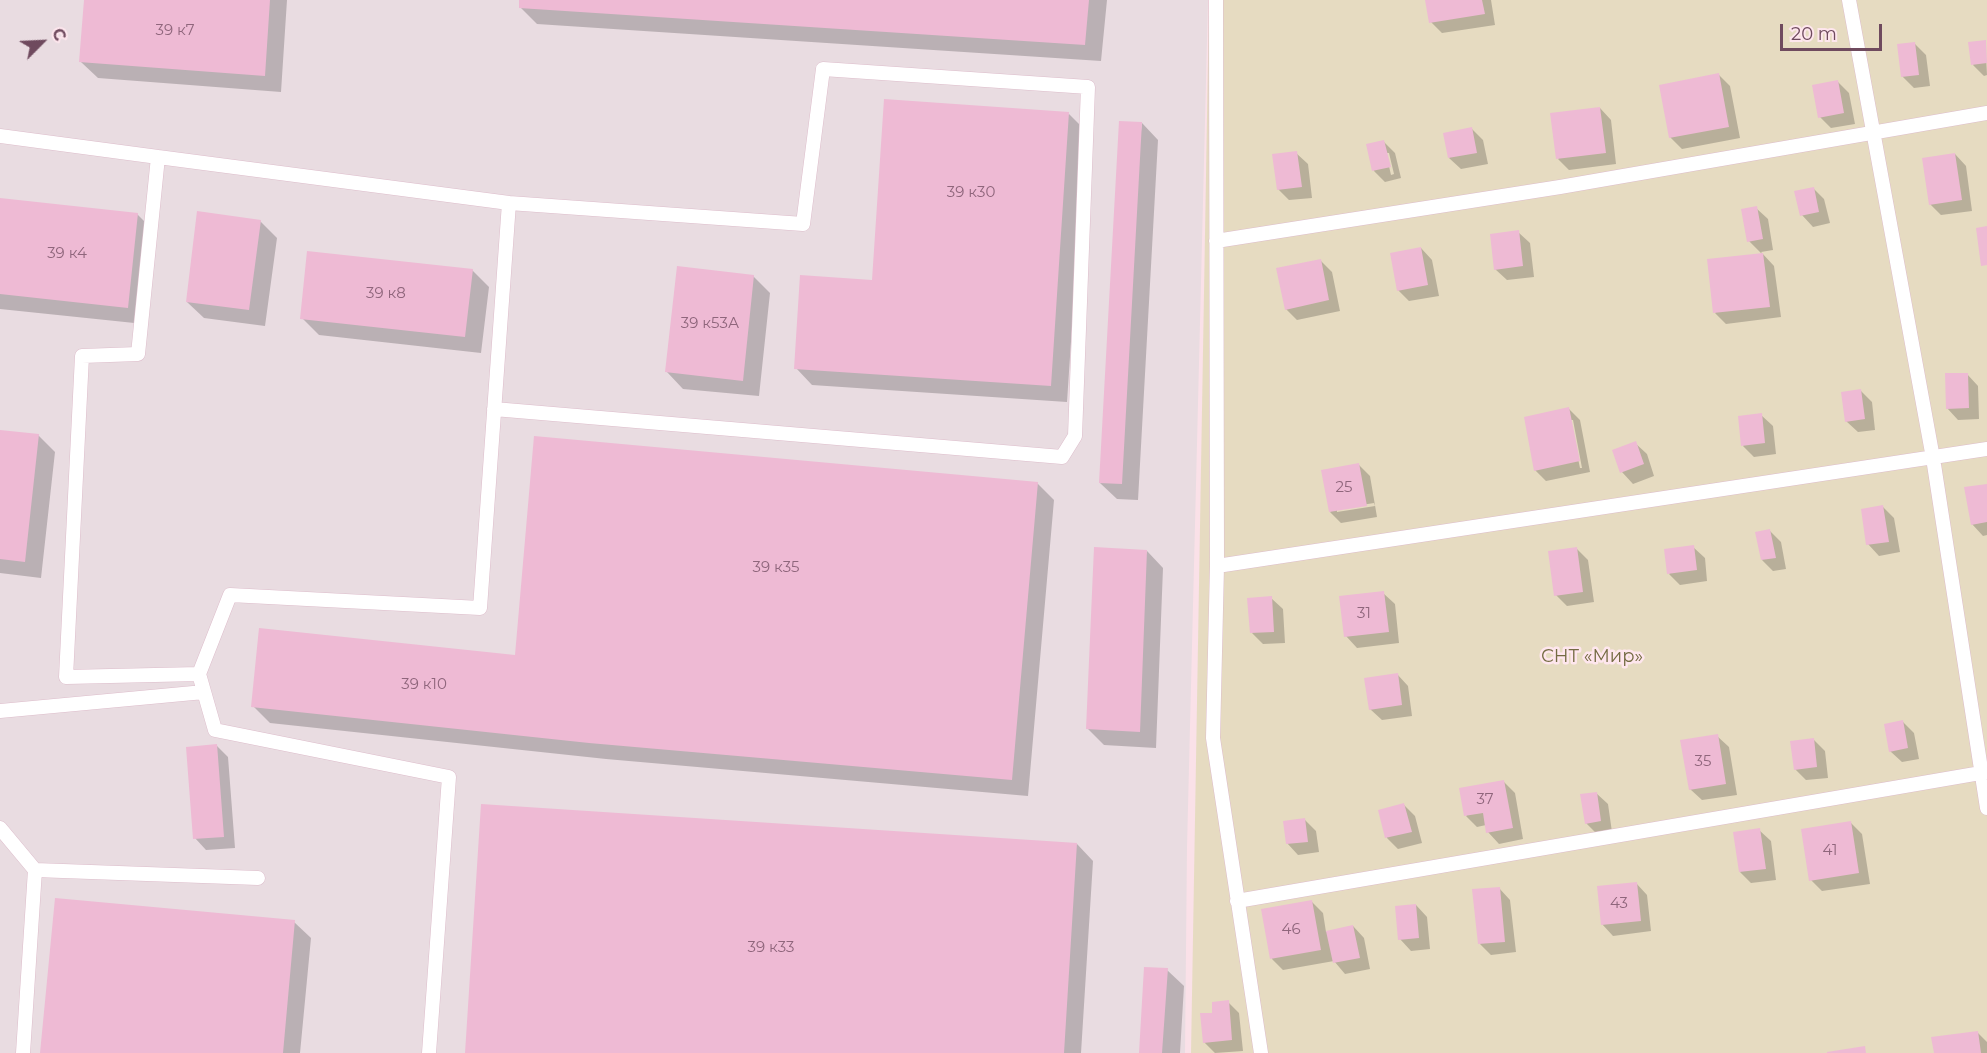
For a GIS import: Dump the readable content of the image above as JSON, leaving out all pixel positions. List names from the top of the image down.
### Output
{
  "parks": ["СНТ «Мир»"],
  "house_numbers": [
    "39 к7",
    "39 к30",
    "39 к4",
    "39 к8",
    "39 к53А",
    "25",
    "39 к35",
    "31",
    "39 к10",
    "35",
    "37",
    "41",
    "43",
    "46",
    "39 к33"
  ],
  "scale_bar": "20 m",
  "north": "top right"
}
